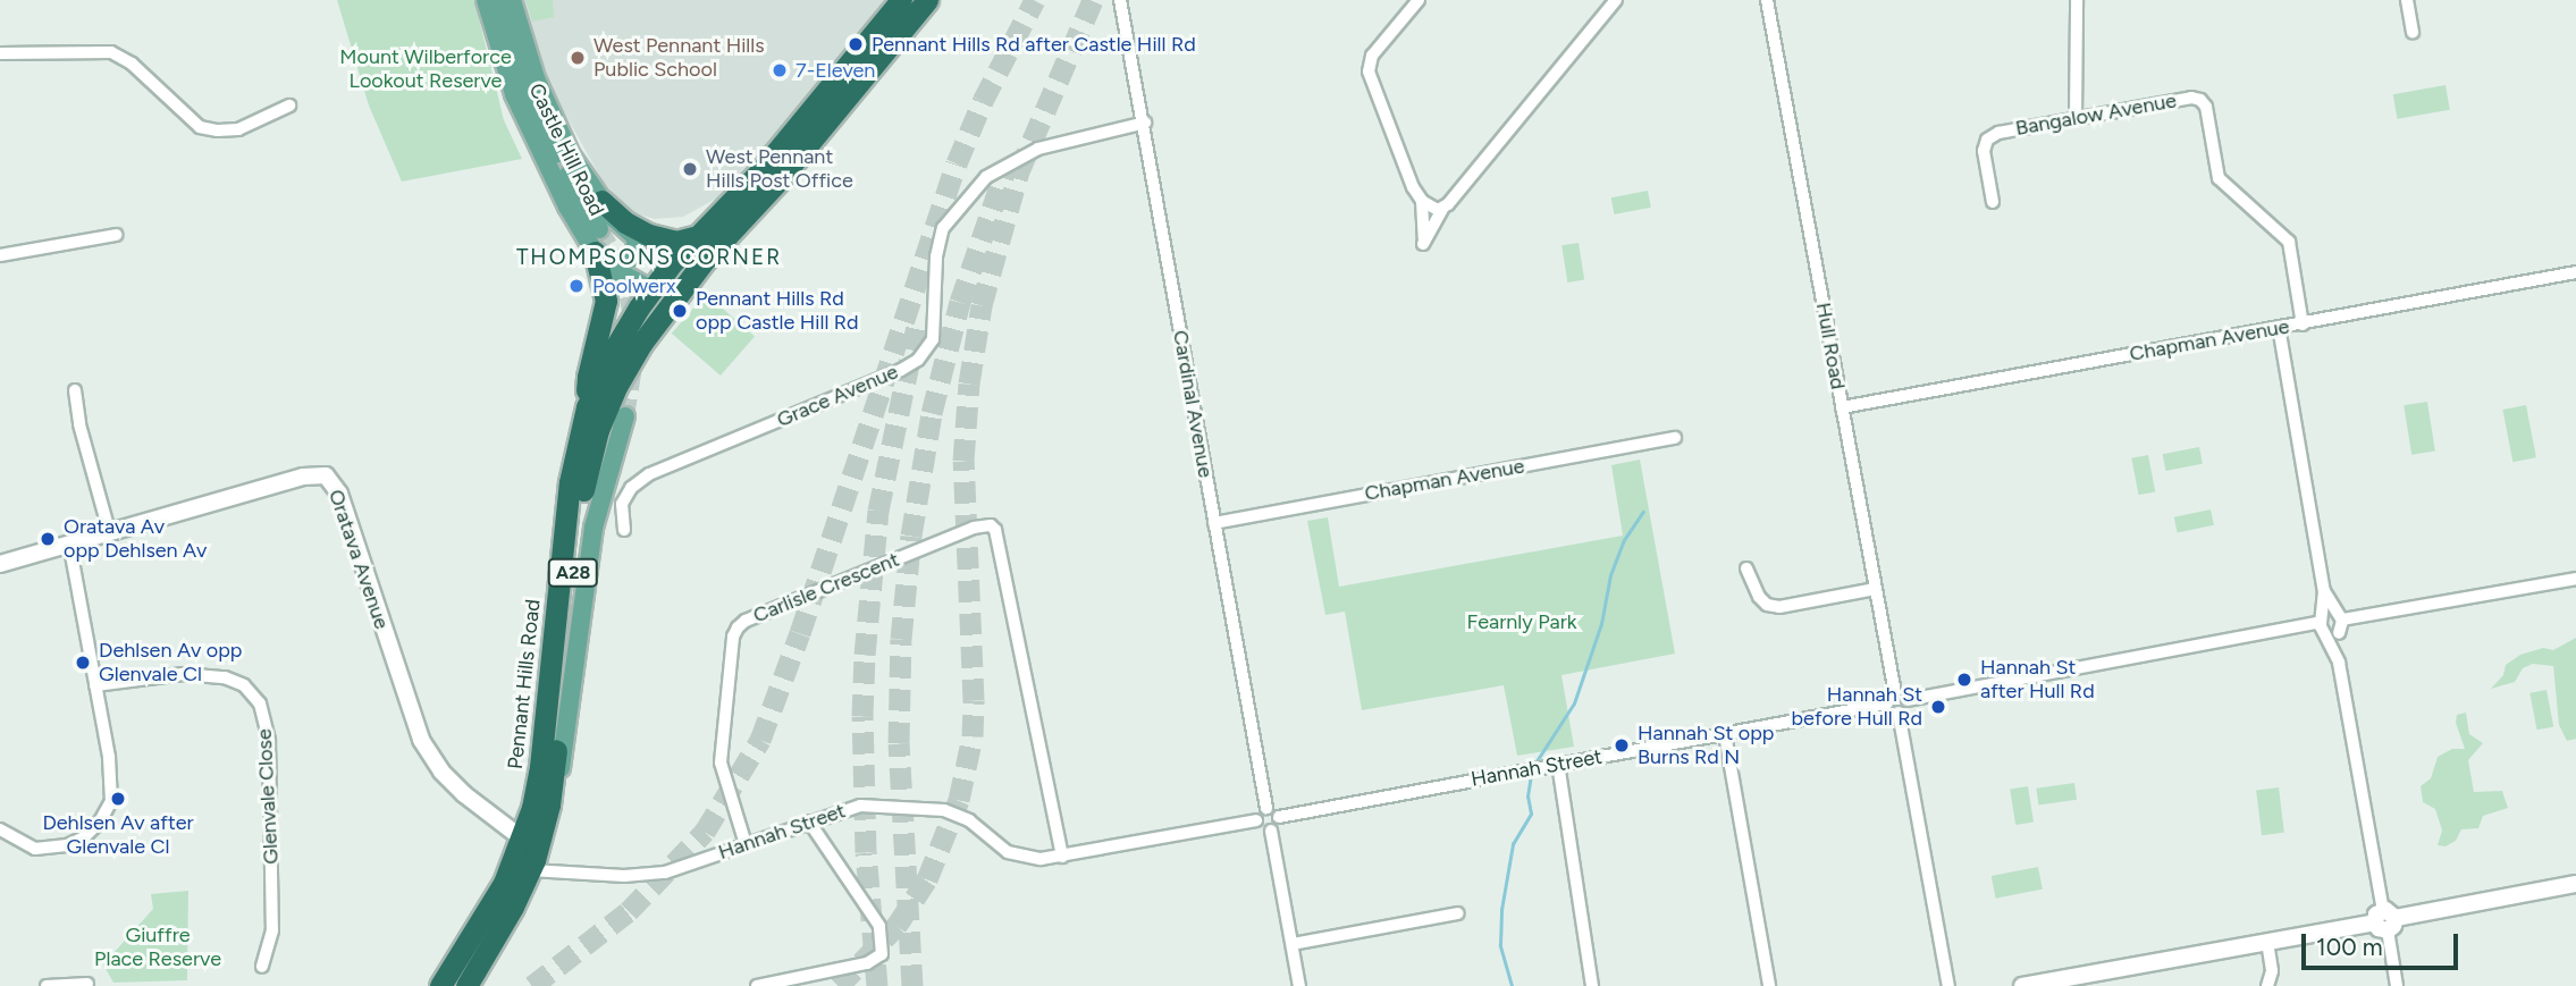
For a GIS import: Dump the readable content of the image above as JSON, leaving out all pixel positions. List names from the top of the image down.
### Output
{
  "streets": {
    "highway": ["A28", "Pennant Hills Road"],
    "main road": ["Castle Hill Road"],
    "street": [
      "Bangalow Avenue",
      "Chapman Avenue",
      "Hull Road",
      "Grace Avenue",
      "Cardinal Avenue",
      "Oratava Avenue",
      "Carlisle Crescent",
      "Hannah Street",
      "Glenvale Close"
    ]
  },
  "crossings": [
    ["Bangalow Avenue", "Chapman Avenue"],
    ["Castle Hill Road", "Pennant Hills Road"],
    ["Chapman Avenue", "Hull Road"],
    ["Chapman Avenue", "Cardinal Avenue"],
    ["Hull Road", "Hannah Street"],
    ["Grace Avenue", "Cardinal Avenue"],
    ["Cardinal Avenue", "Hannah Street"],
    ["Oratava Avenue", "Pennant Hills Road"],
    ["Carlisle Crescent", "Hannah Street"],
    ["Pennant Hills Road", "Hannah Street"]
  ],
  "districts": ["THOMPSONS CORNER"],
  "parks": ["Mount Wilberforce Lookout Reserve", "Fearnly Park", "Giuffre Place Reserve"],
  "places": [
    "Pennant Hills Rd after Castle Hill Rd",
    "West Pennant Hills Public School",
    "7-Eleven",
    "West Pennant Hills Post Office",
    "Poolwerx",
    "Pennant Hills Rd opp Castle Hill Rd",
    "Oratava Av opp Dehlsen Av",
    "Dehlsen Av opp Glenvale Cl",
    "Hannah St after Hull Rd",
    "Hannah St before Hull Rd",
    "Hannah St opp Burns Rd N",
    "Dehlsen Av after Glenvale Cl"
  ],
  "scale_bar": "100 m"
}
